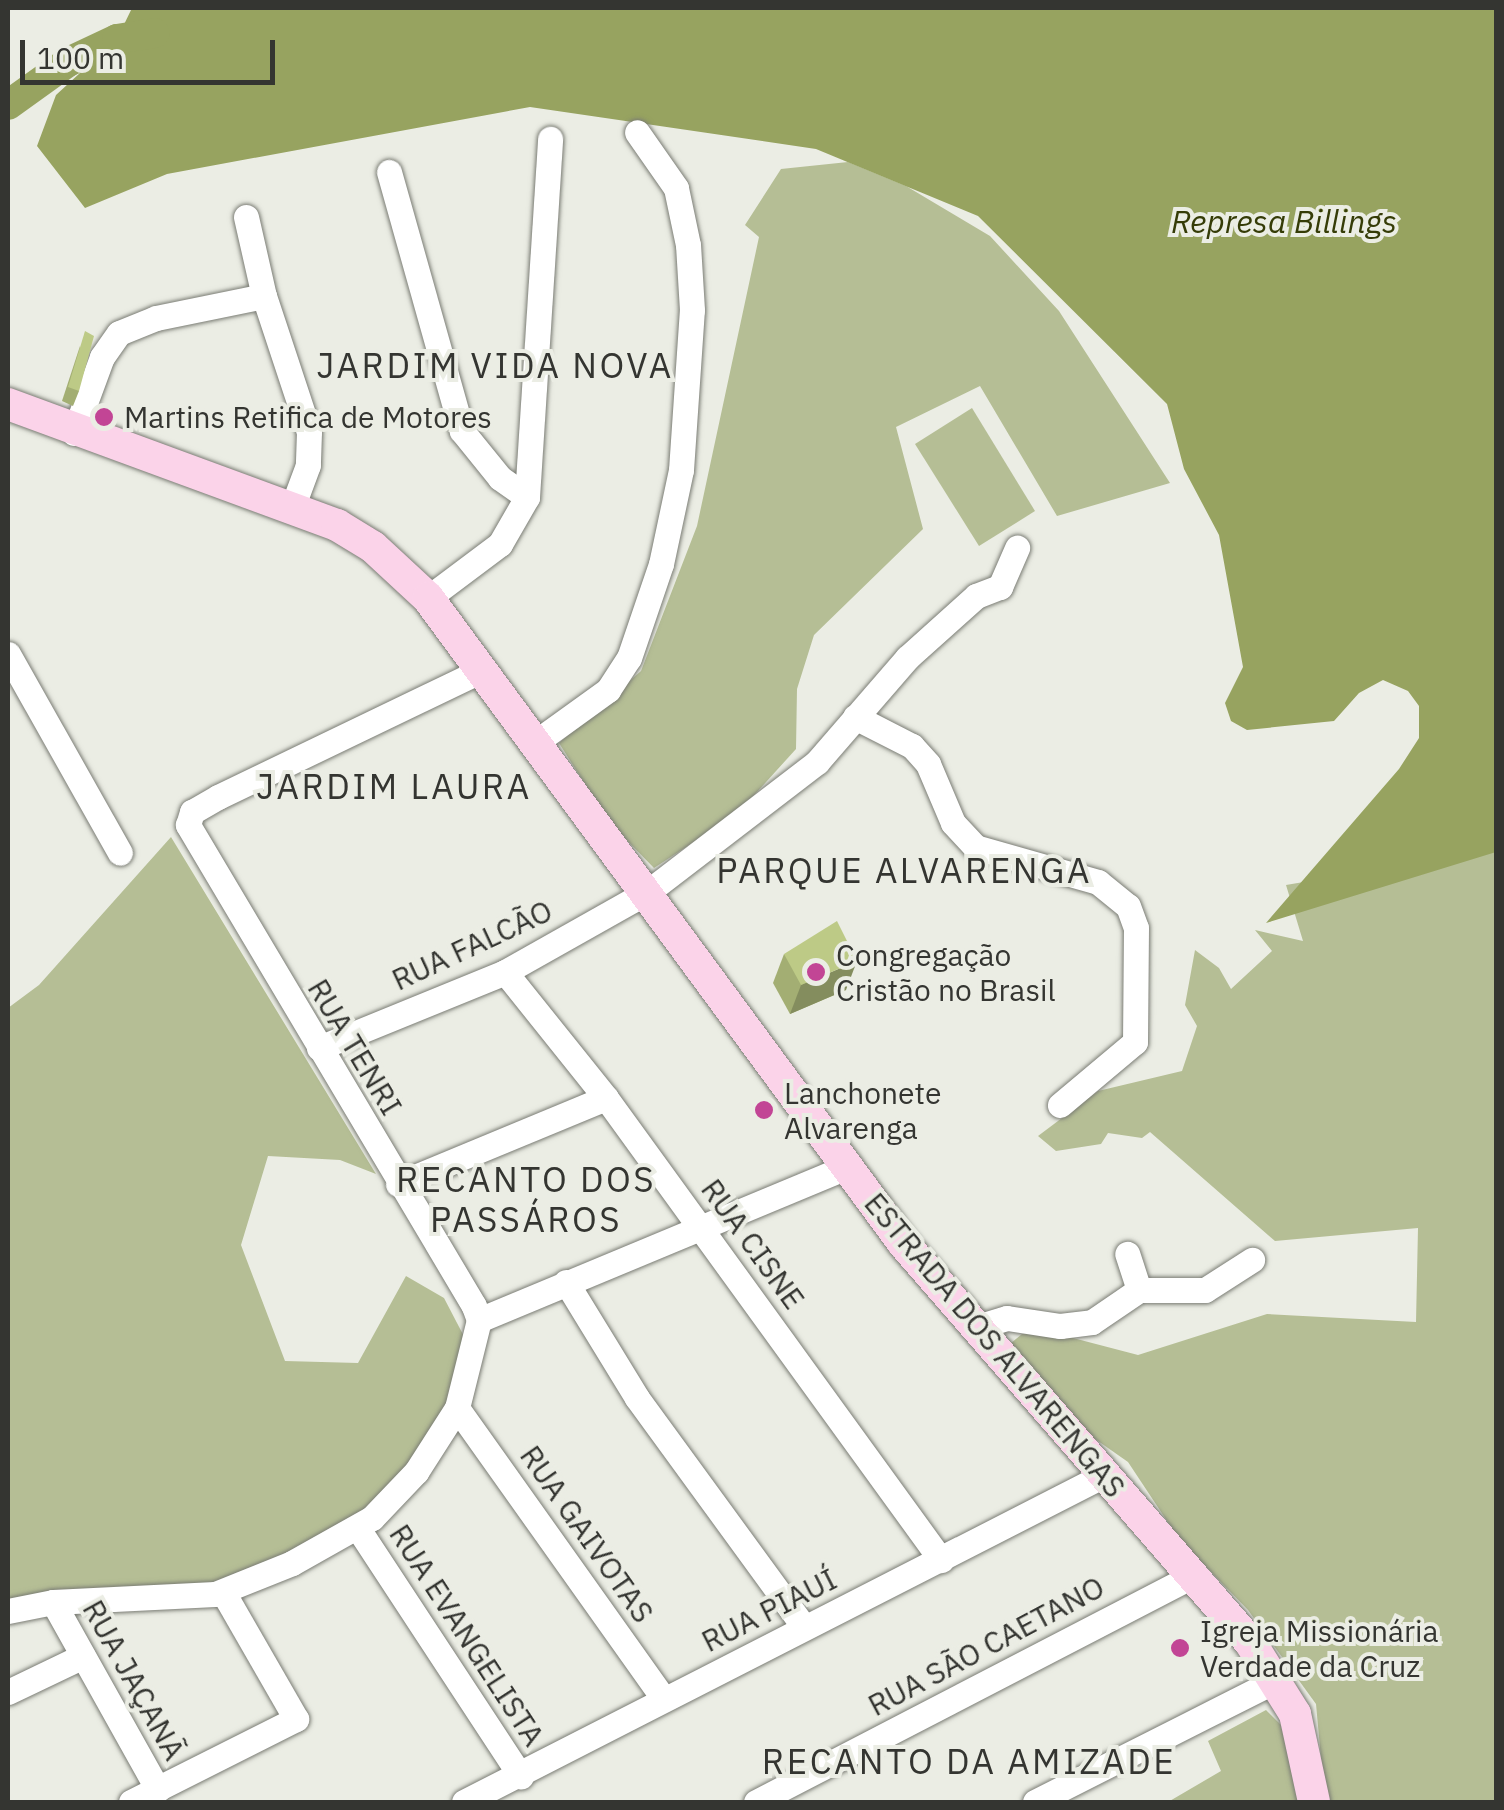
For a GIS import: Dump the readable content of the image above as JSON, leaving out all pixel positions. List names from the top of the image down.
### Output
{
  "streets": {
    "main road": ["ESTRADA DOS ALVARENGAS"],
    "street": [
      "RUA FALCÃO",
      "RUA TENRI",
      "RUA CISNE",
      "RUA GAIVOTAS",
      "RUA PIAUÍ",
      "RUA EVANGELISTA",
      "RUA SÃO CAETANO",
      "RUA JAÇANÃ"
    ]
  },
  "crossings": [
    ["RUA FALCÃO", "RUA TENRI"],
    ["RUA FALCÃO", "RUA CISNE"],
    ["RUA FALCÃO", "ESTRADA DOS ALVARENGAS"],
    ["RUA TENRI", "ESTRADA DOS ALVARENGAS"],
    ["RUA CISNE", "RUA PIAUÍ"],
    ["ESTRADA DOS ALVARENGAS", "RUA PIAUÍ"],
    ["ESTRADA DOS ALVARENGAS", "RUA SÃO CAETANO"],
    ["RUA GAIVOTAS", "RUA PIAUÍ"],
    ["RUA PIAUÍ", "RUA EVANGELISTA"]
  ],
  "districts": [
    "JARDIM VIDA NOVA",
    "JARDIM LAURA",
    "PARQUE ALVARENGA",
    "RECANTO DOS PASSÁROS",
    "RECANTO DA AMIZADE"
  ],
  "water": ["Represa Billings"],
  "places": [
    "Martins Retifica de Motores",
    "Congregação Cristão no Brasil",
    "Lanchonete Alvarenga",
    "Igreja Missionária Verdade da Cruz"
  ],
  "scale_bar": "100 m"
}
